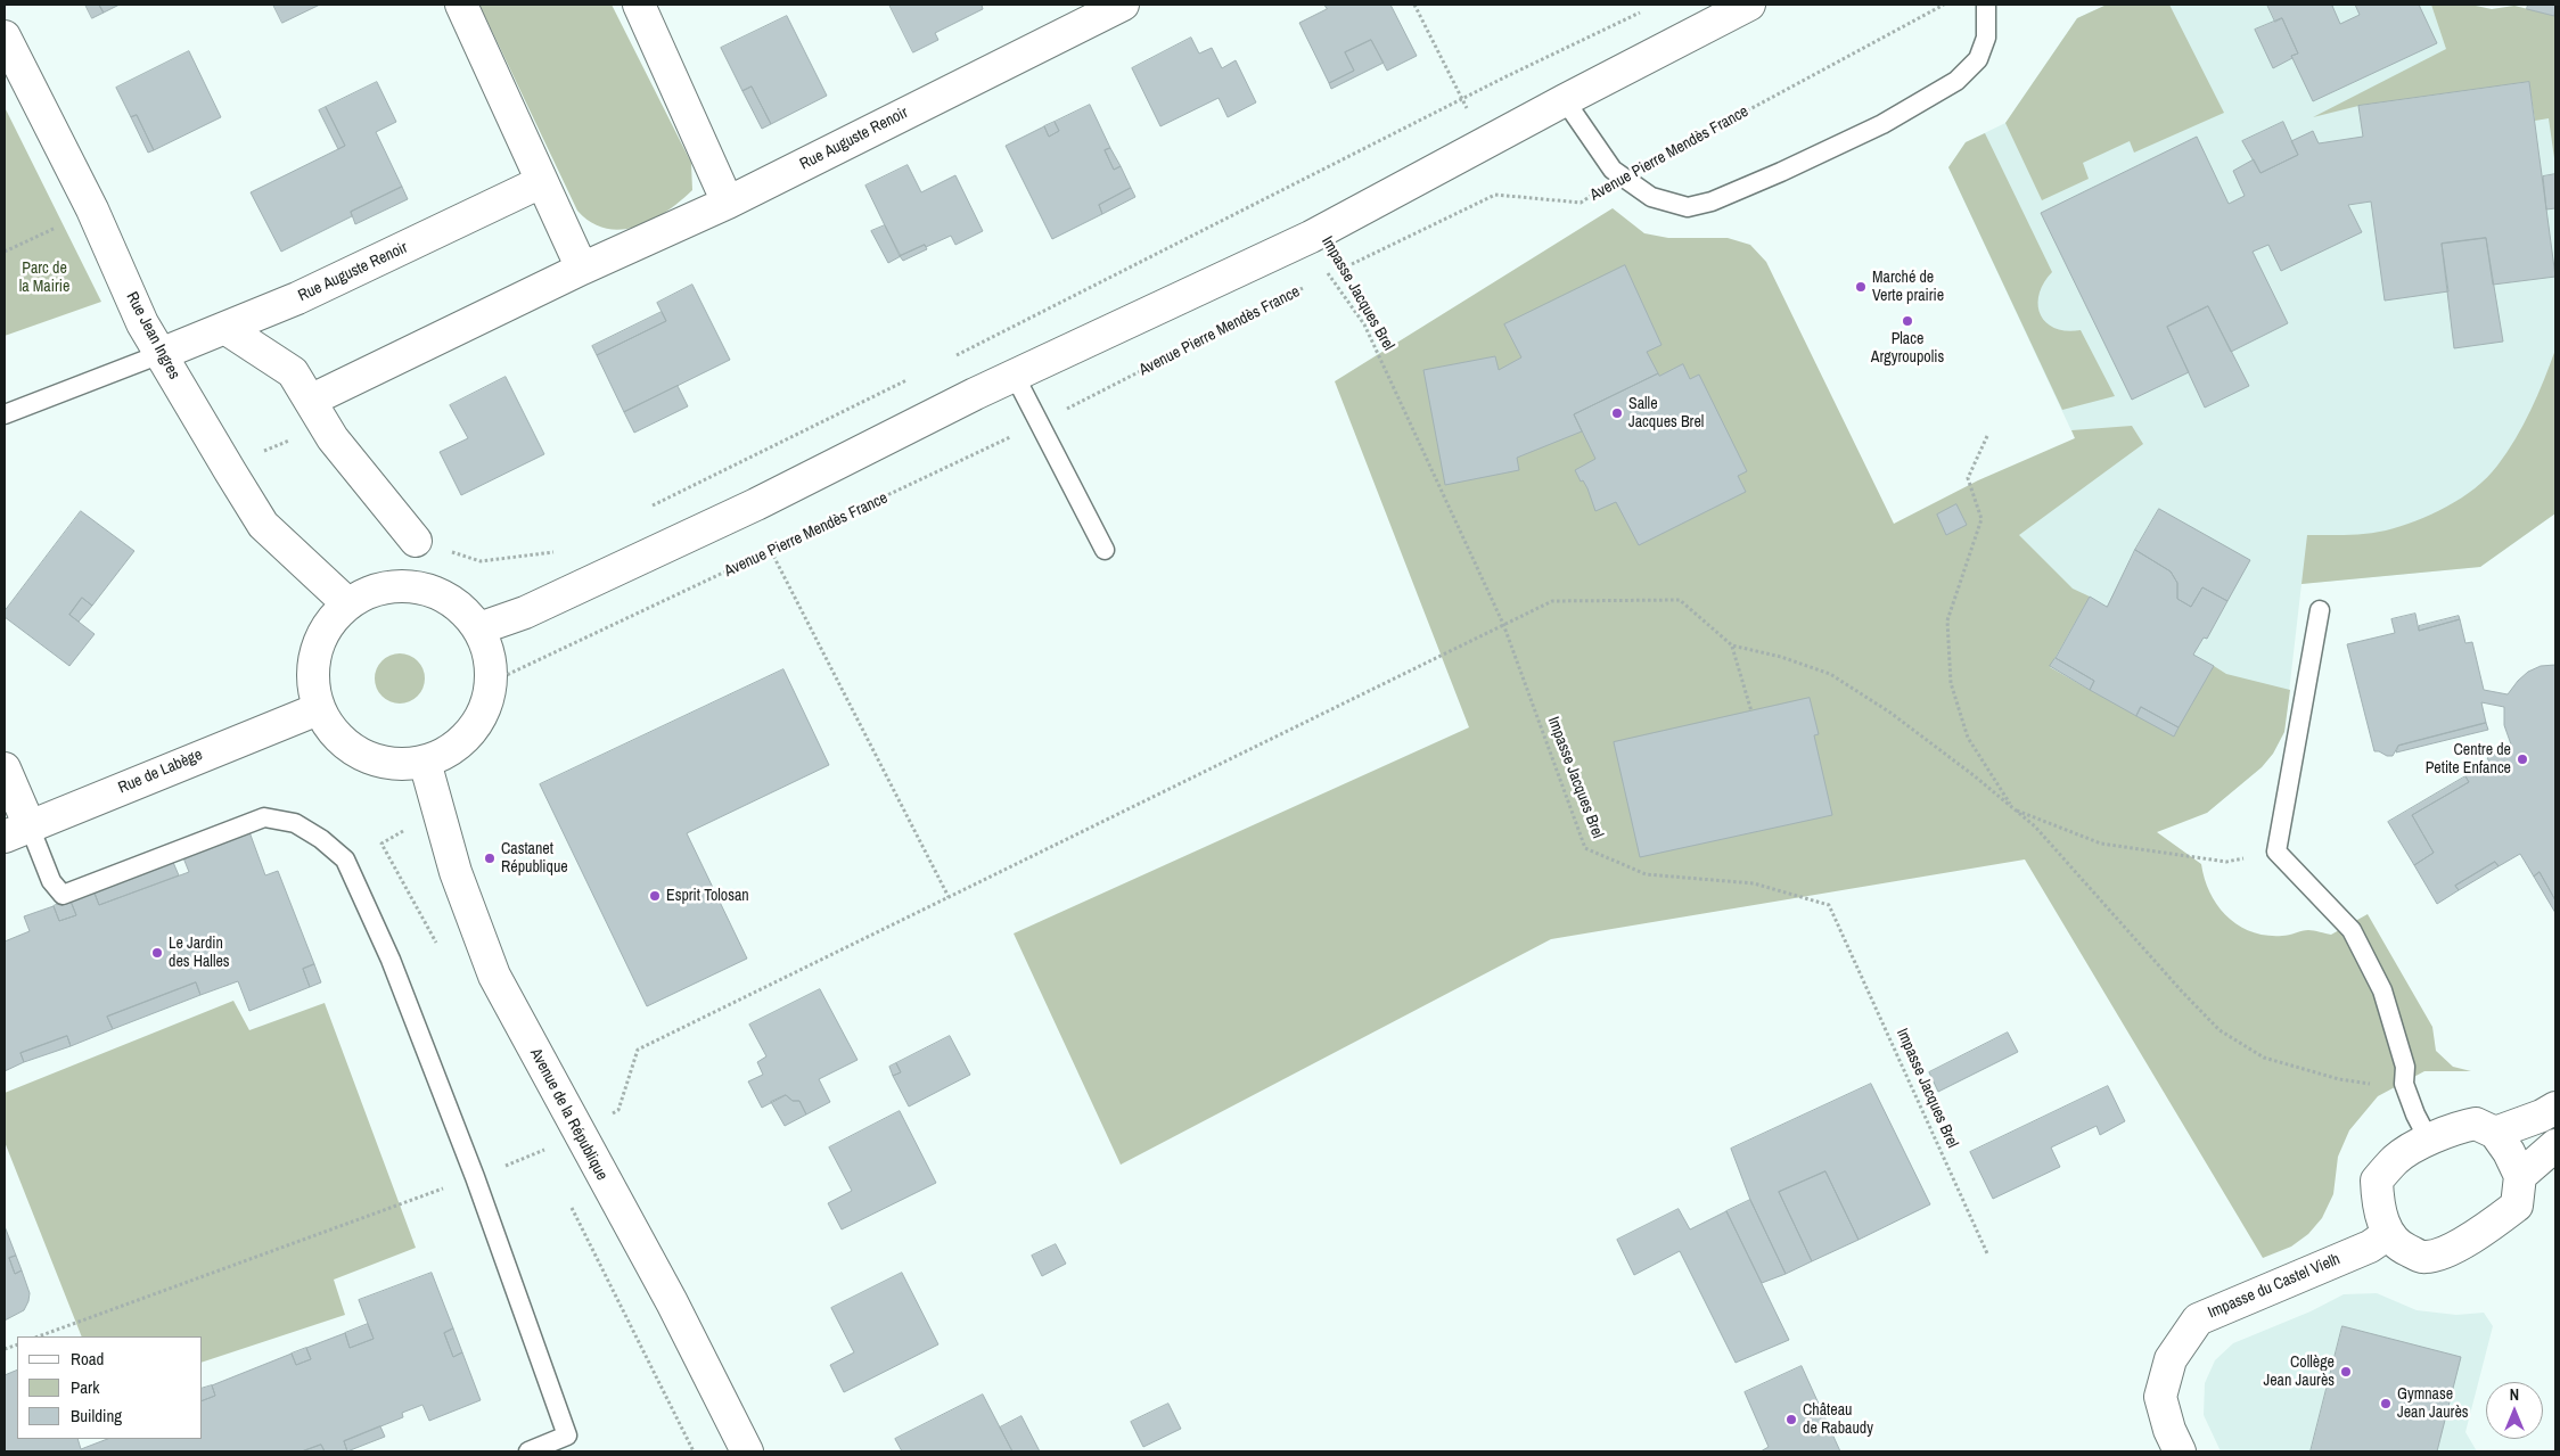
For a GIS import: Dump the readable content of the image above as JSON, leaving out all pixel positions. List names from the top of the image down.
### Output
{
  "streets": {
    "street": [
      "Rue Auguste Renoir",
      "Rue Jean Ingres",
      "Rue de Labège",
      "Avenue de la République",
      "Impasse du Castel Vielh"
    ],
    "path": ["Avenue Pierre Mendès France", "Impasse Jacques Brel"]
  },
  "crossings": [
    ["Rue Auguste Renoir", "Rue Jean Ingres"],
    ["Avenue Pierre Mendès France", "Impasse Jacques Brel"],
    ["Avenue Pierre Mendès France", "Rue Jean Ingres"],
    ["Avenue Pierre Mendès France", "Rue de Labège"],
    ["Avenue Pierre Mendès France", "Avenue de la République"],
    ["Rue Jean Ingres", "Rue de Labège"],
    ["Rue Jean Ingres", "Avenue de la République"],
    ["Rue de Labège", "Avenue de la République"]
  ],
  "parks": ["Parc de la Mairie"],
  "places": [
    "Marché de Verte prairie",
    "Place Argyroupolis",
    "Salle Jacques Brel",
    "Centre de Petite Enfance",
    "Castanet République",
    "Esprit Tolosan",
    "Le Jardin des Halles",
    "Collège Jean Jaurès",
    "Gymnase Jean Jaurès",
    "Château de Rabaudy"
  ],
  "legend": ["Road", "Park", "Building"],
  "north": "top"
}
